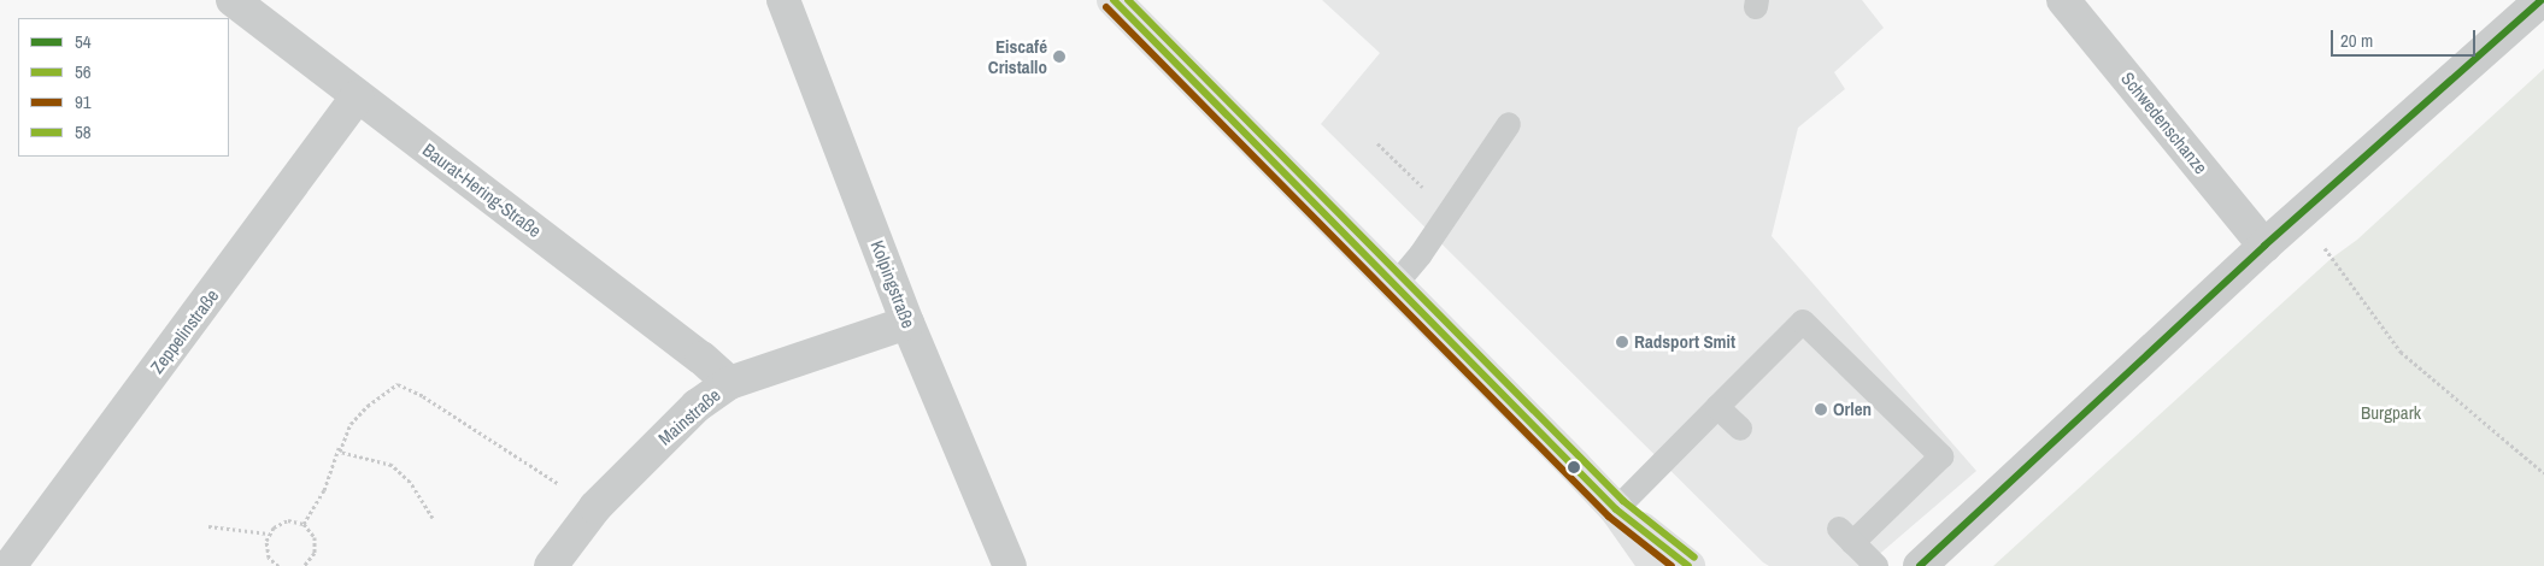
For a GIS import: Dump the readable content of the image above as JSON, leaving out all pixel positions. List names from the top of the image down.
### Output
{
  "streets": {
    "street": [
      "Schwedenschanze",
      "Baurat-Hering-Straße",
      "Kolpingstraße",
      "Zeppelinstraße",
      "Mainstraße"
    ]
  },
  "crossings": [
    ["Baurat-Hering-Straße", "Zeppelinstraße"],
    ["Baurat-Hering-Straße", "Mainstraße"],
    ["Kolpingstraße", "Mainstraße"]
  ],
  "parks": ["Burgpark"],
  "places": ["Eiscafé Cristallo", "Radsport Smit", "Orlen"],
  "lines": [
    "transit line 54",
    "transit line 56",
    "transit line 58",
    "transit line 91"
  ],
  "legend": [
    "54",
    "56",
    "91",
    "58"
  ],
  "scale_bar": "20 m"
}
